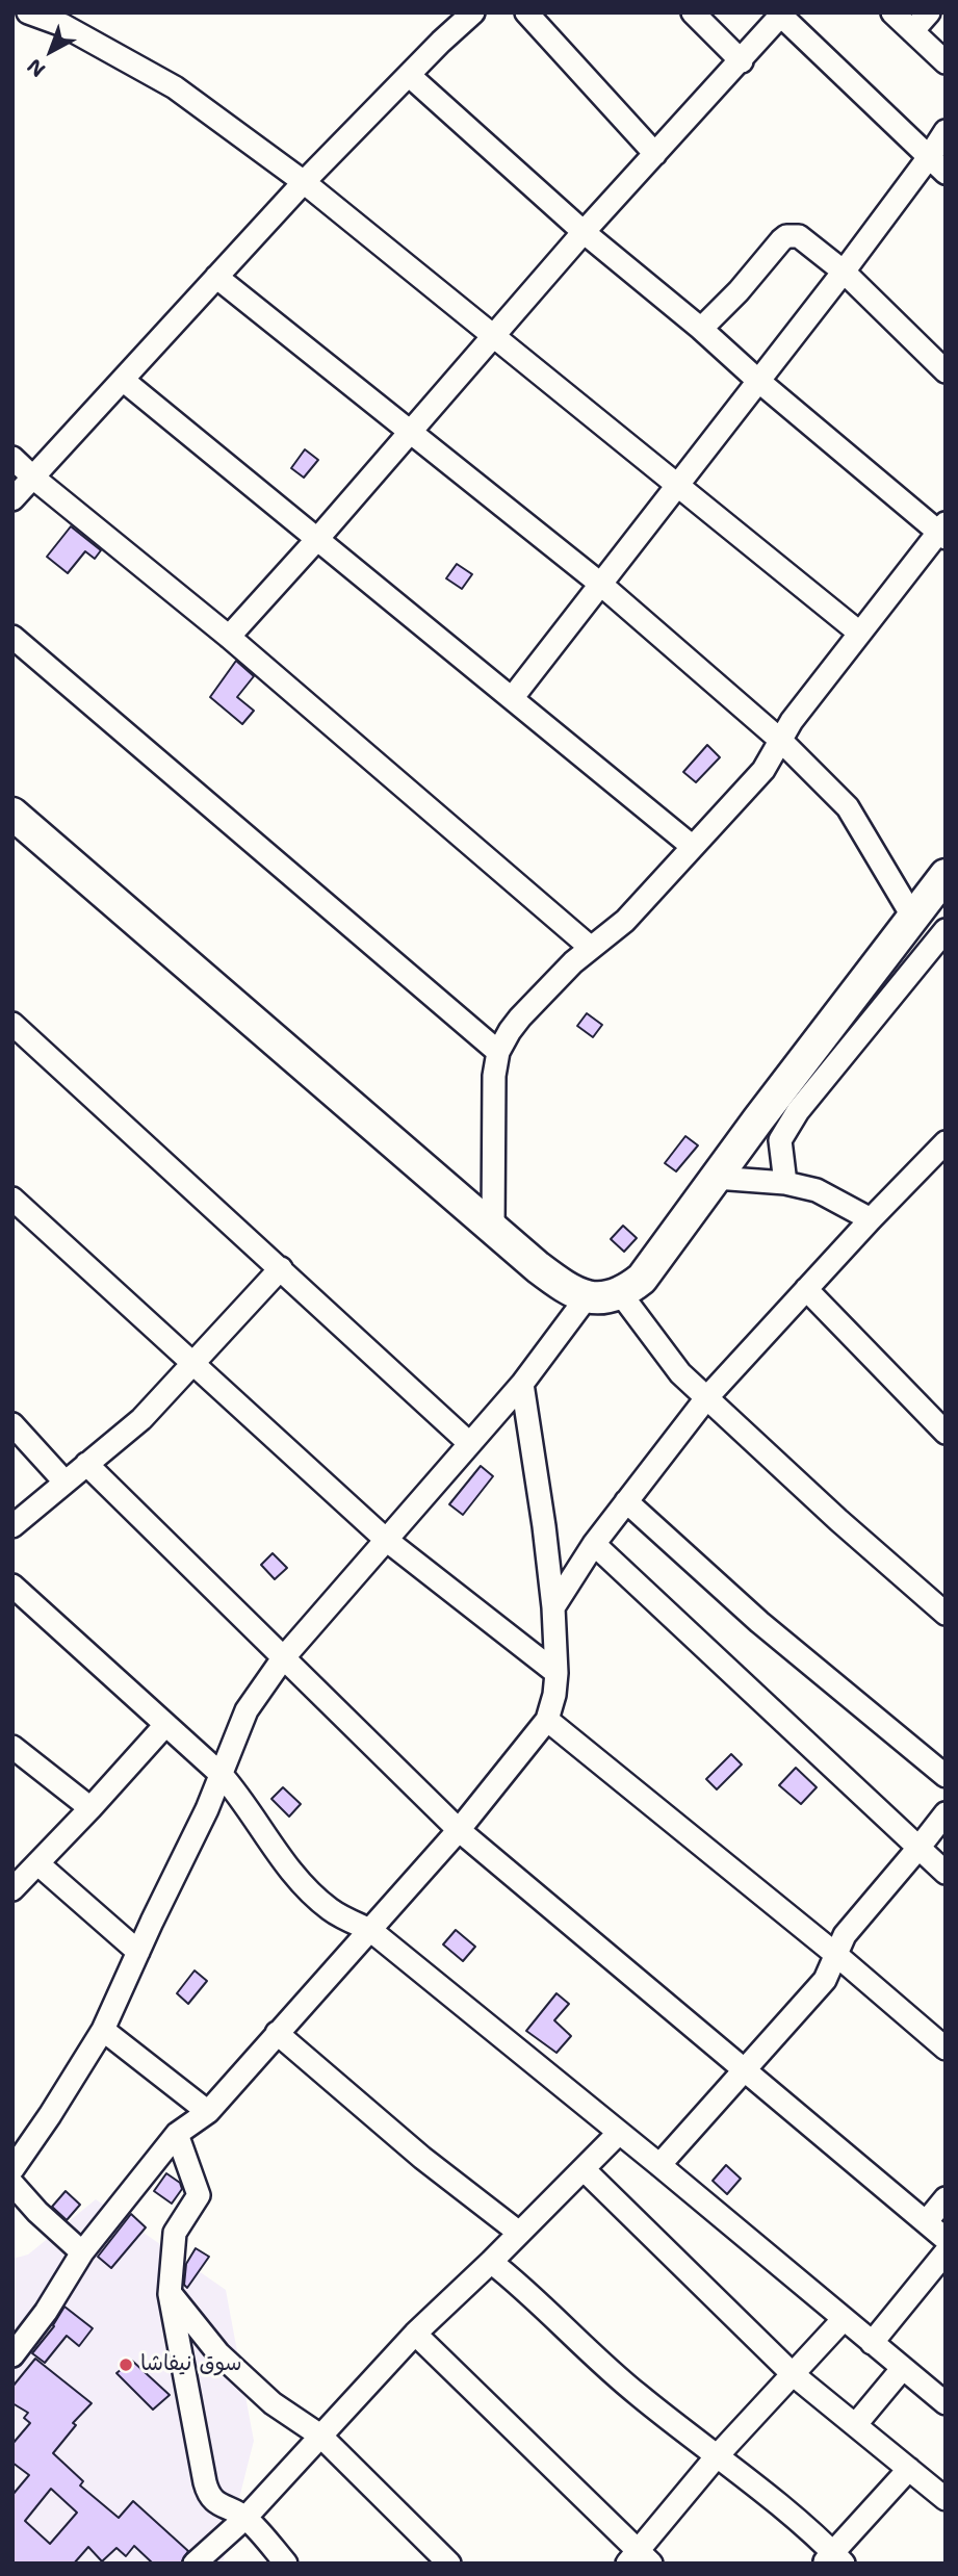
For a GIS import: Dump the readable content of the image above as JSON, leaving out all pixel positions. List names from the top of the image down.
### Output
{
  "places": ["سوق نيفاشا"],
  "north": "bottom left"
}
